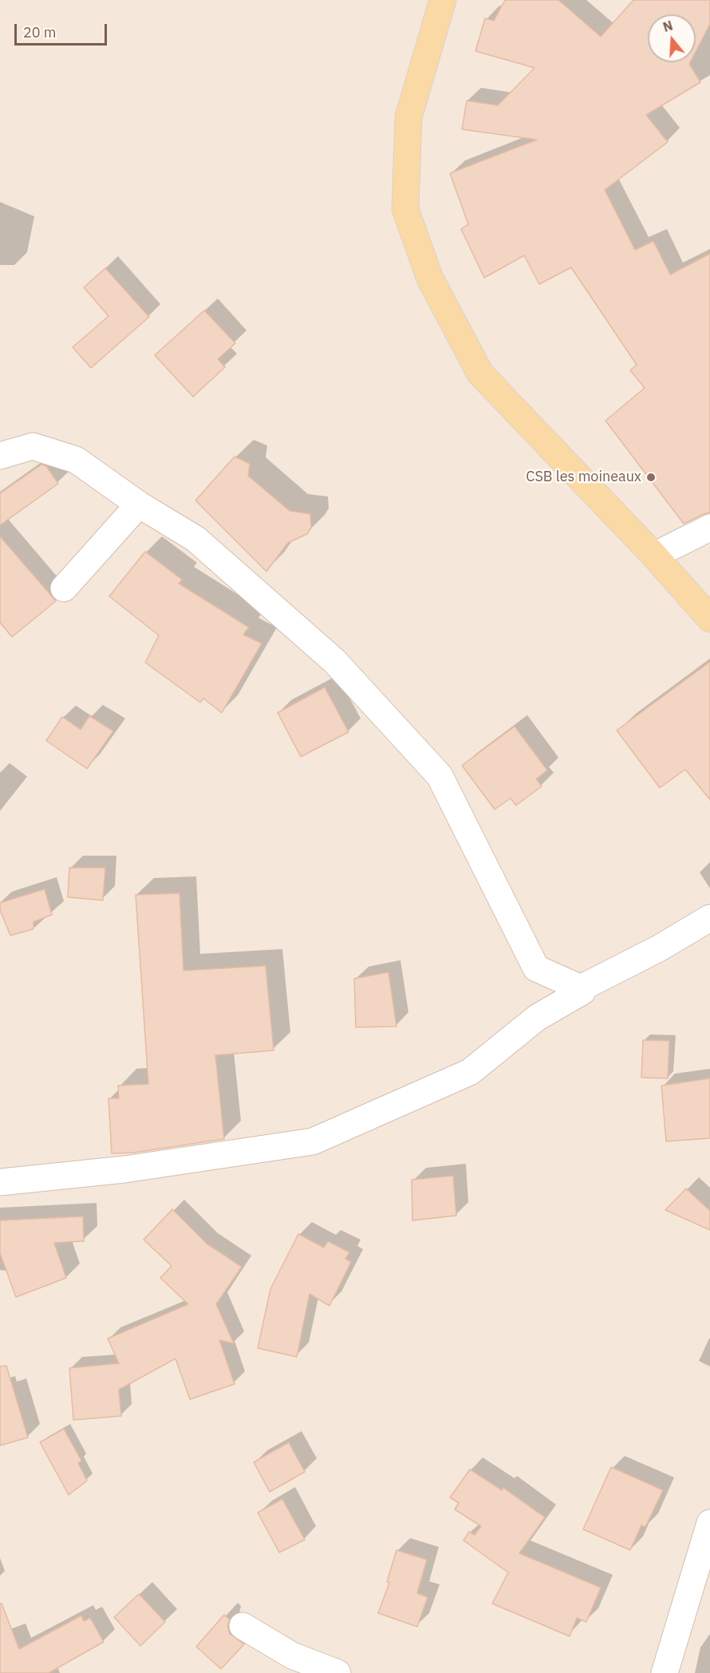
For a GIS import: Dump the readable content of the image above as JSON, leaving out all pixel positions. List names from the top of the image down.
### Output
{
  "places": ["CSB les moineaux"],
  "scale_bar": "20 m",
  "north": "top"
}
